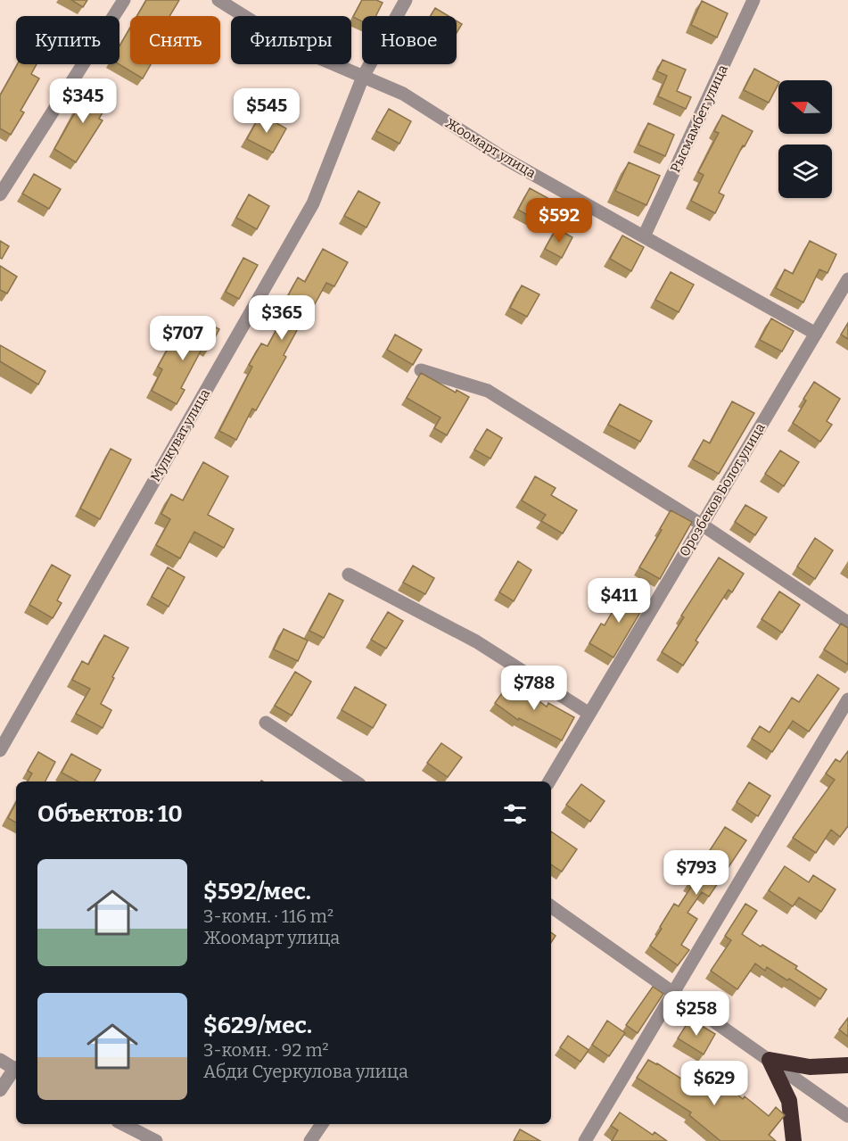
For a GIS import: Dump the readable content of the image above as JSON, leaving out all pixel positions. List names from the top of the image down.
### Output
{
  "streets": {
    "street": [
      "Рысмамбет улица",
      "Жоомарт улица",
      "Мулкуват улица",
      "Орозбеков Болот улица"
    ]
  },
  "crossings": [
    ["Рысмамбет улица", "Жоомарт улица"],
    ["Жоомарт улица", "Мулкуват улица"],
    ["Жоомарт улица", "Орозбеков Болот улица"]
  ],
  "north": "left",
  "page": {
    "chip": [
      "Купить",
      "Снять",
      "Фильтры",
      "Новое"
    ],
    "price": [
      "$345",
      "$545",
      "$592",
      "$365",
      "$707",
      "$411",
      "$788",
      "$793",
      "$258",
      "$629"
    ],
    "heading": "Объектов: 10",
    "list": [
      {
        "name": "$592/мес.",
        "note": "3-комн. · 116 m² · Жоомарт улица"
      },
      {
        "name": "$629/мес.",
        "note": "3-комн. · 92 m² · Абди Суеркулова улица"
      }
    ]
  }
}
